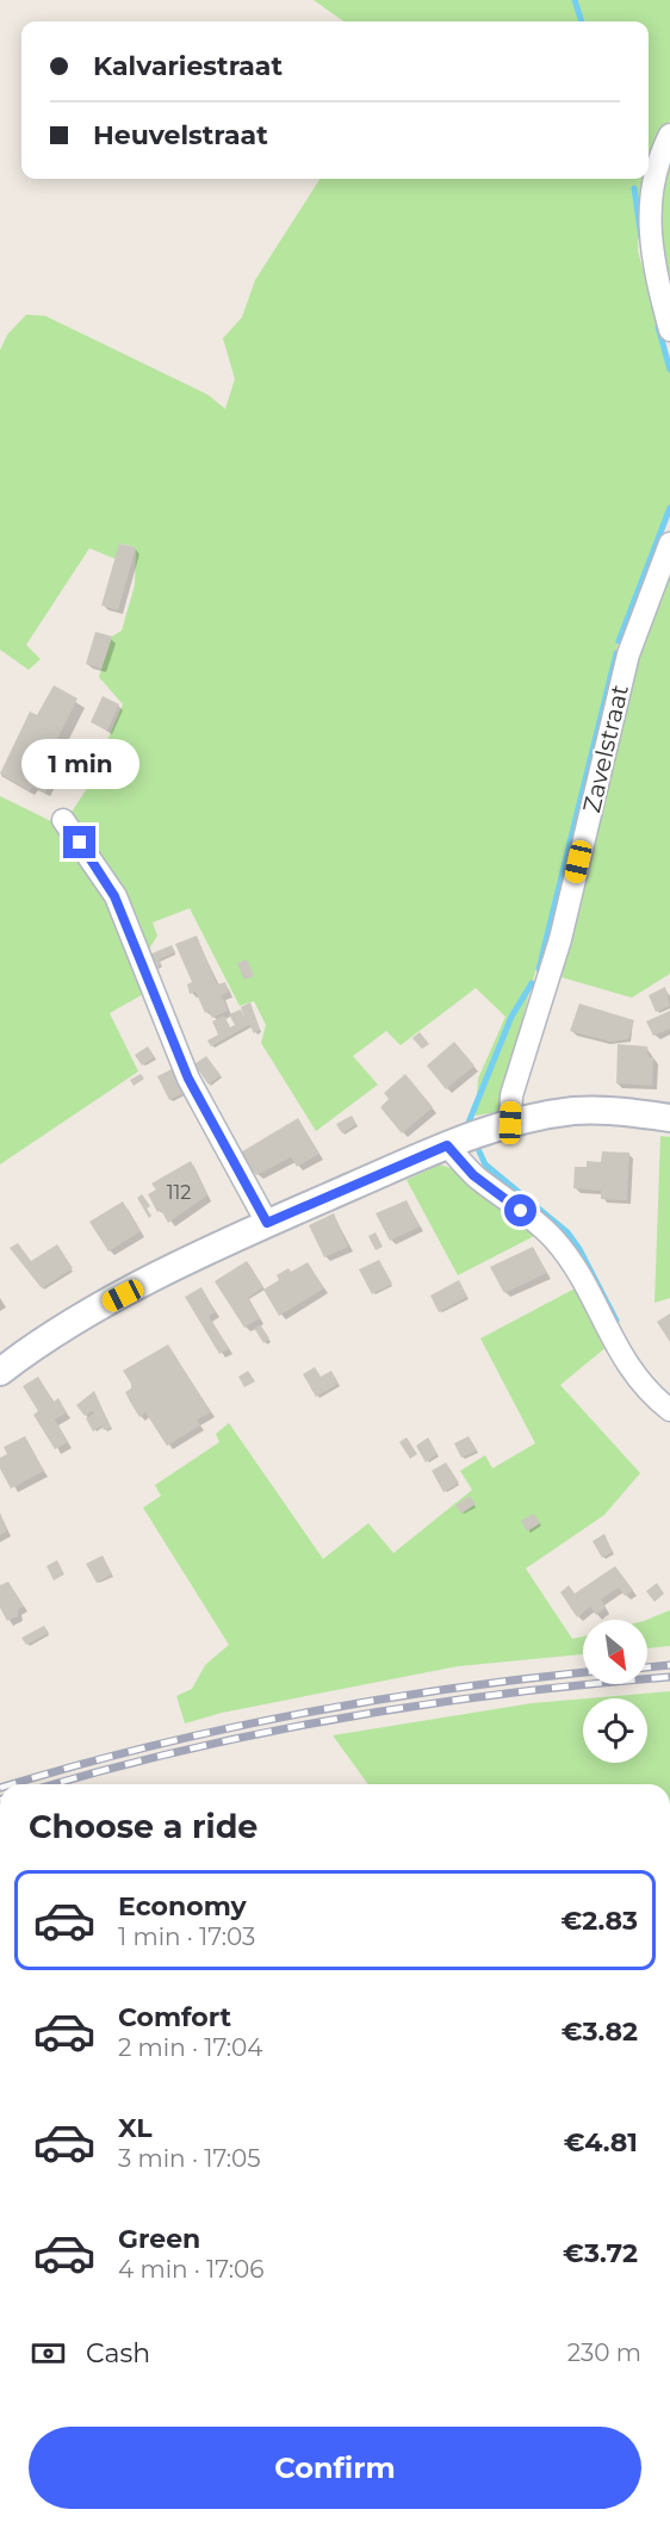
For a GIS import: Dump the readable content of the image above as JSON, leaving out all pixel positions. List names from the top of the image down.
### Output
{
  "streets": {
    "street": ["Zavelstraat"]
  },
  "house_numbers": ["112"],
  "north": "bottom right",
  "page": {
    "banner": ["Kalvariestraat", "Heuvelstraat"],
    "bubble": "1 min",
    "heading": "Choose a ride",
    "list": [
      {
        "name": "Economy",
        "note": "1 min · 17:03",
        "value": "€2.83"
      },
      {
        "name": "Comfort",
        "note": "2 min · 17:04",
        "value": "€3.82"
      },
      {
        "name": "XL",
        "note": "3 min · 17:05",
        "value": "€4.81"
      },
      {
        "name": "Green",
        "note": "4 min · 17:06",
        "value": "€3.72"
      }
    ],
    "pay": ["Cash", "230 m"],
    "buttons": "Confirm"
  }
}
